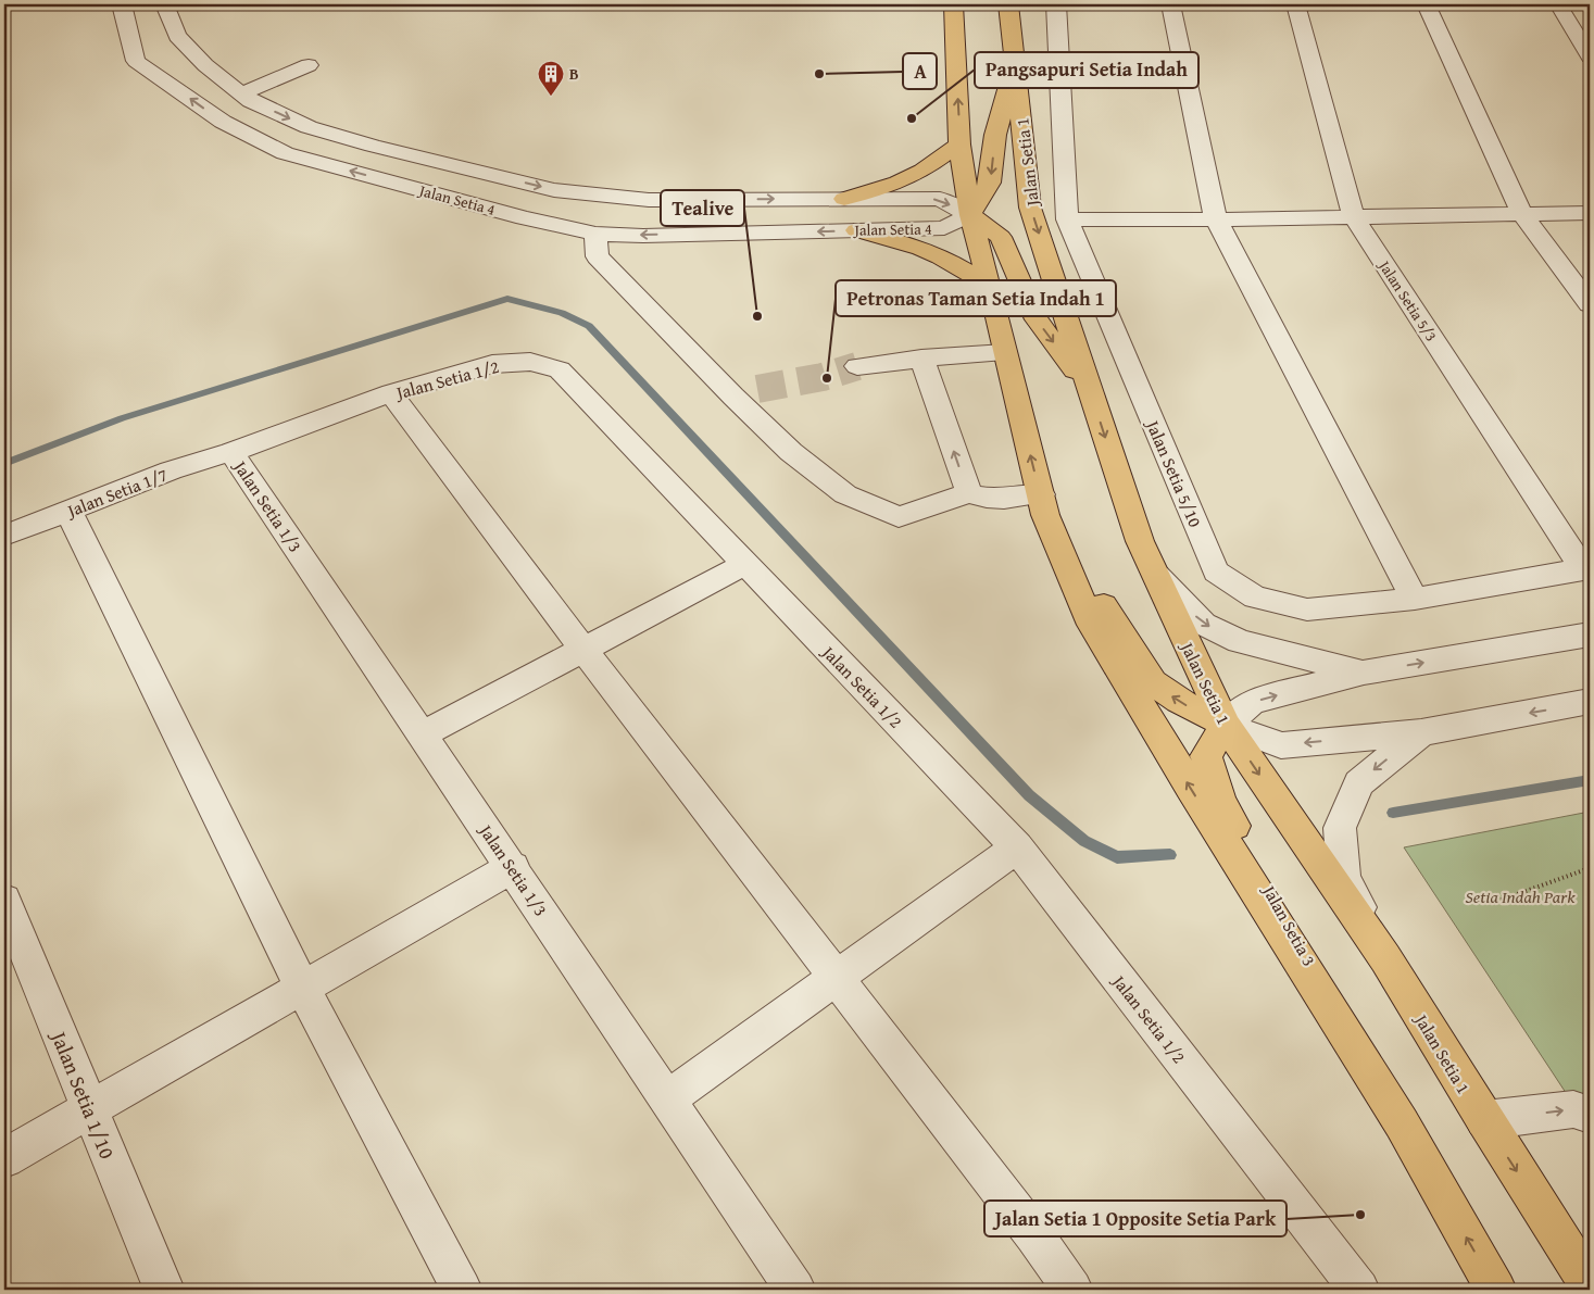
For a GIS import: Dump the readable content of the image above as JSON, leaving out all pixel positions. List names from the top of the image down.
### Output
{
  "streets": {
    "main road": ["Jalan Setia 1", "Jalan Setia 3"],
    "street": [
      "Jalan Setia 4",
      "Jalan Setia 5/3",
      "Jalan Setia 1/2",
      "Jalan Setia 5/10",
      "Jalan Setia 1/7",
      "Jalan Setia 1/3",
      "Jalan Setia 1/10"
    ]
  },
  "crossings": [
    ["Jalan Setia 1", "Jalan Setia 3"],
    ["Jalan Setia 5/3", "Jalan Setia 5/10"],
    ["Jalan Setia 1/2", "Jalan Setia 1/7"],
    ["Jalan Setia 1/2", "Jalan Setia 1/3"],
    ["Jalan Setia 1/7", "Jalan Setia 1/3"]
  ],
  "parks": ["Setia Indah Park"],
  "places": {
    "other": [
      "A",
      "Pangsapuri Setia Indah",
      "Tealive",
      "Petronas Taman Setia Indah 1",
      "Jalan Setia 1 Opposite Setia Park"
    ],
    "building": ["B"]
  }
}
